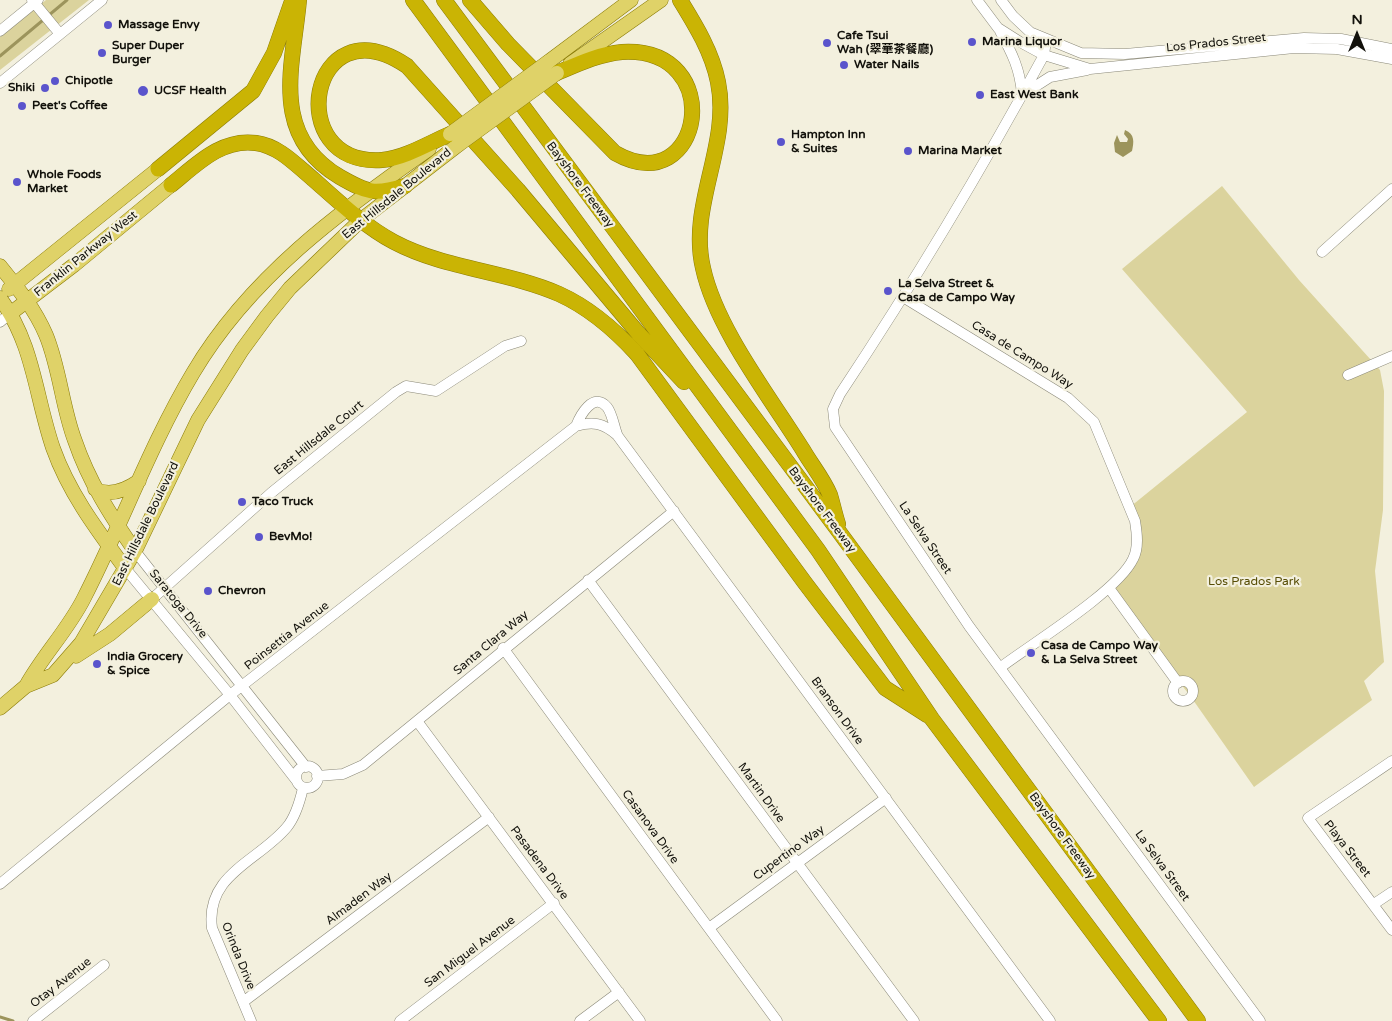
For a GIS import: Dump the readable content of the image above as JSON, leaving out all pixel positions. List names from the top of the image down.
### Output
{
  "streets": {
    "highway": ["Bayshore Freeway"],
    "main road": ["East Hillsdale Boulevard", "Franklin Parkway West", "Saratoga Drive"],
    "street": [
      "Los Prados Street",
      "Casa de Campo Way",
      "East Hillsdale Court",
      "La Selva Street",
      "Poinsettia Avenue",
      "Santa Clara Way",
      "Branson Drive",
      "Martin Drive",
      "Casanova Drive",
      "Playa Street",
      "Cupertino Way",
      "Pasadena Drive",
      "Almaden Way",
      "San Miguel Avenue",
      "Orinda Drive",
      "Otay Avenue"
    ]
  },
  "crossings": [
    ["Los Prados Street", "La Selva Street"],
    ["East Hillsdale Boulevard", "Saratoga Drive"],
    ["Franklin Parkway West", "Saratoga Drive"],
    ["Casa de Campo Way", "La Selva Street"],
    ["East Hillsdale Court", "Saratoga Drive"],
    ["Saratoga Drive", "Poinsettia Avenue"],
    ["Saratoga Drive", "Santa Clara Way"],
    ["Saratoga Drive", "Orinda Drive"],
    ["Poinsettia Avenue", "Branson Drive"],
    ["Santa Clara Way", "Branson Drive"],
    ["Santa Clara Way", "Martin Drive"],
    ["Santa Clara Way", "Casanova Drive"],
    ["Santa Clara Way", "Pasadena Drive"],
    ["Santa Clara Way", "Orinda Drive"],
    ["Branson Drive", "Cupertino Way"],
    ["Martin Drive", "Cupertino Way"],
    ["Casanova Drive", "Cupertino Way"],
    ["Pasadena Drive", "Almaden Way"],
    ["Pasadena Drive", "San Miguel Avenue"],
    ["Almaden Way", "Orinda Drive"]
  ],
  "parks": ["Los Prados Park"],
  "places": [
    "Massage Envy",
    "Marina Liquor",
    "Cafe Tsui Wah (翠華茶餐廳)",
    "Super Duper Burger",
    "Water Nails",
    "Chipotle",
    "Shiki",
    "UCSF Health",
    "East West Bank",
    "Peet's Coffee",
    "Hampton Inn & Suites",
    "Marina Market",
    "Whole Foods Market",
    "La Selva Street & Casa de Campo Way",
    "Taco Truck",
    "BevMo!",
    "Chevron",
    "Casa de Campo Way & La Selva Street",
    "India Grocery & Spice"
  ],
  "north": "top"
}
